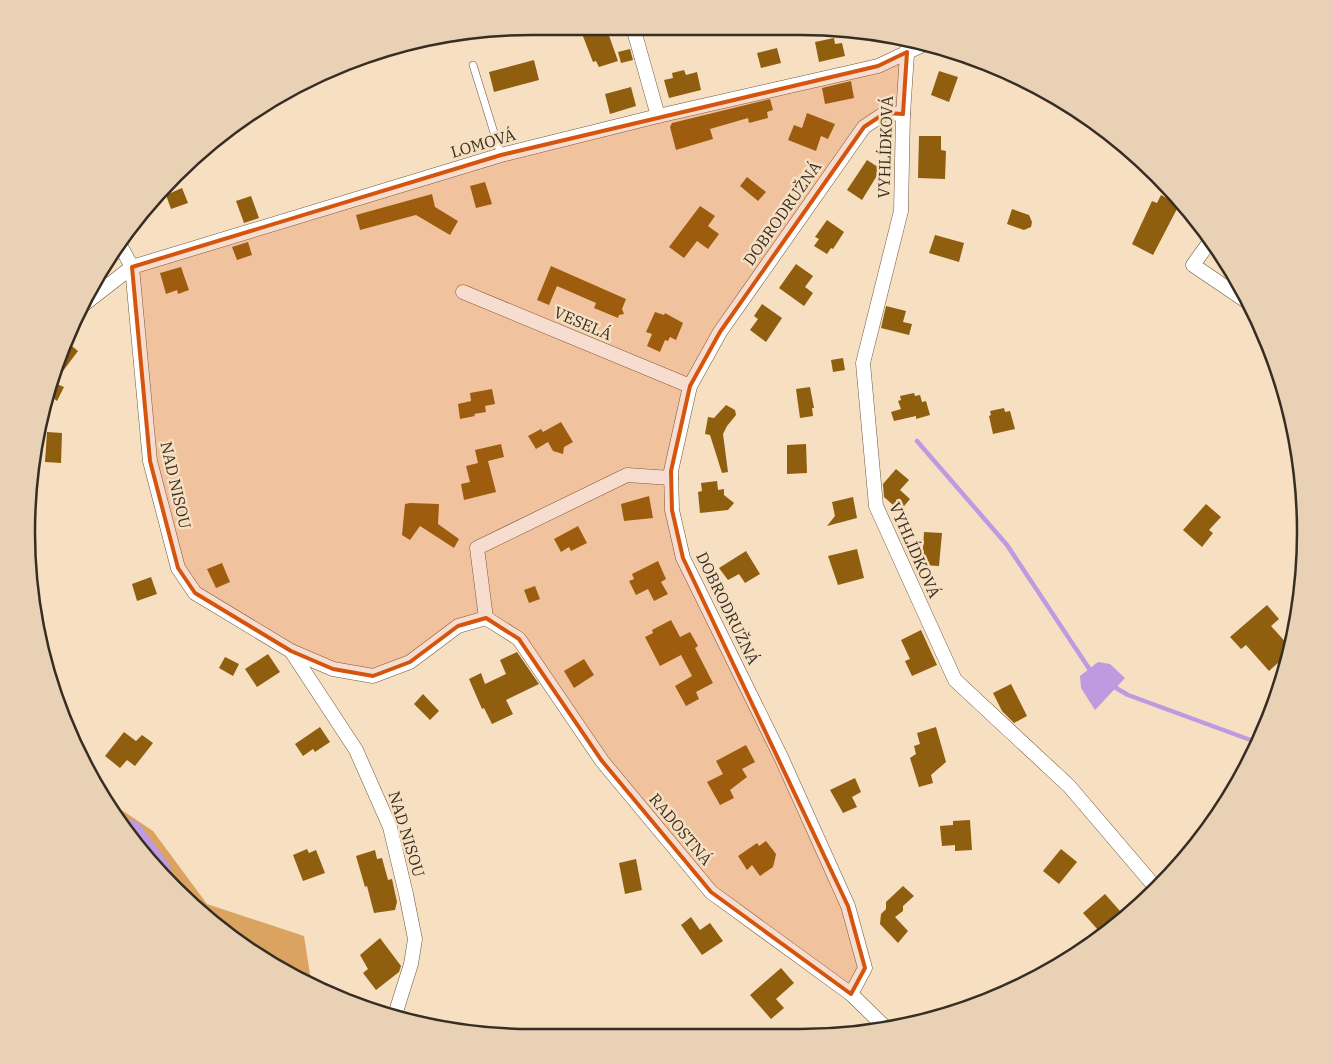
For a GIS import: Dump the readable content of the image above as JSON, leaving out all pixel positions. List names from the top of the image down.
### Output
{
  "streets": {
    "street": [
      "LOMOVÁ",
      "VYHLÍDKOVÁ",
      "DOBRODRUŽNÁ",
      "VESELÁ",
      "NAD NISOU",
      "RADOSTNÁ"
    ]
  },
  "crossings": [
    ["LOMOVÁ", "NAD NISOU"],
    ["VYHLÍDKOVÁ", "DOBRODRUŽNÁ"],
    ["DOBRODRUŽNÁ", "VESELÁ"],
    ["DOBRODRUŽNÁ", "RADOSTNÁ"],
    ["NAD NISOU", "RADOSTNÁ"]
  ]
}
